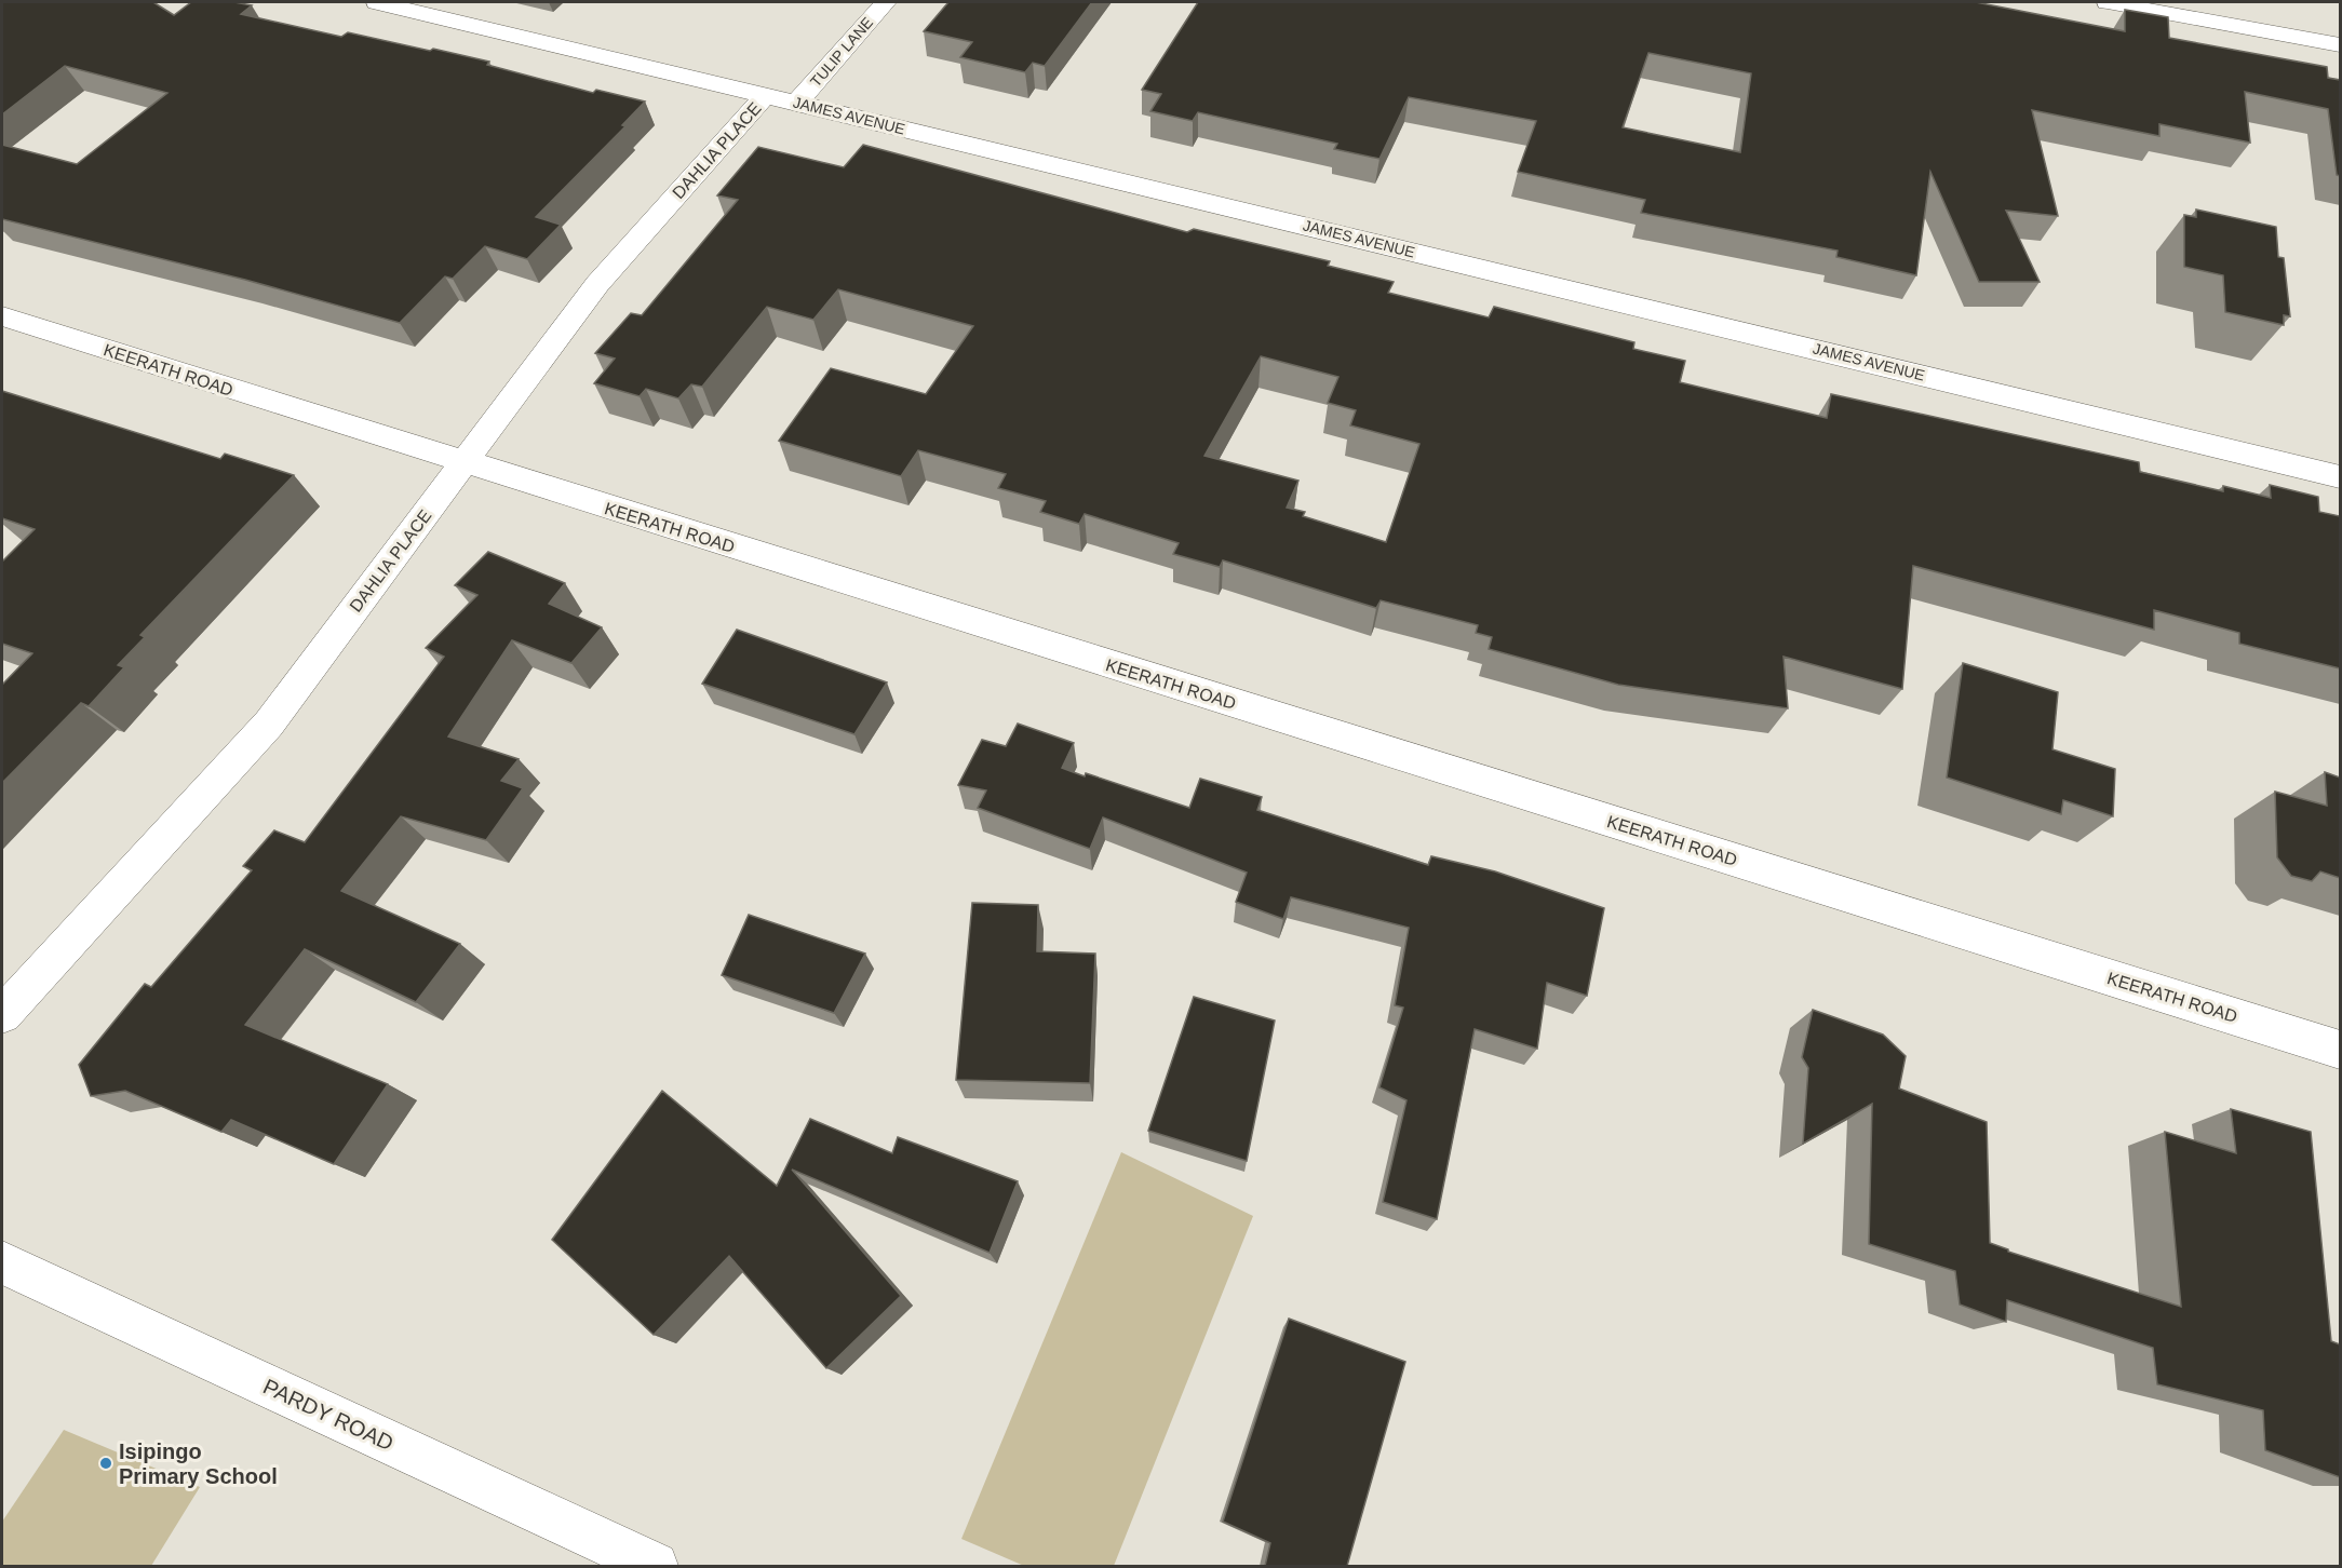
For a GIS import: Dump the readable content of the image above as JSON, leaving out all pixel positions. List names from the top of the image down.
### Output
{
  "streets": {
    "street": [
      "TULIP LANE",
      "JAMES AVENUE",
      "DAHLIA PLACE",
      "KEERATH ROAD",
      "PARDY ROAD"
    ]
  },
  "crossings": [
    ["TULIP LANE", "JAMES AVENUE"],
    ["JAMES AVENUE", "DAHLIA PLACE"],
    ["DAHLIA PLACE", "KEERATH ROAD"]
  ],
  "places": ["Isipingo Primary School"]
}
